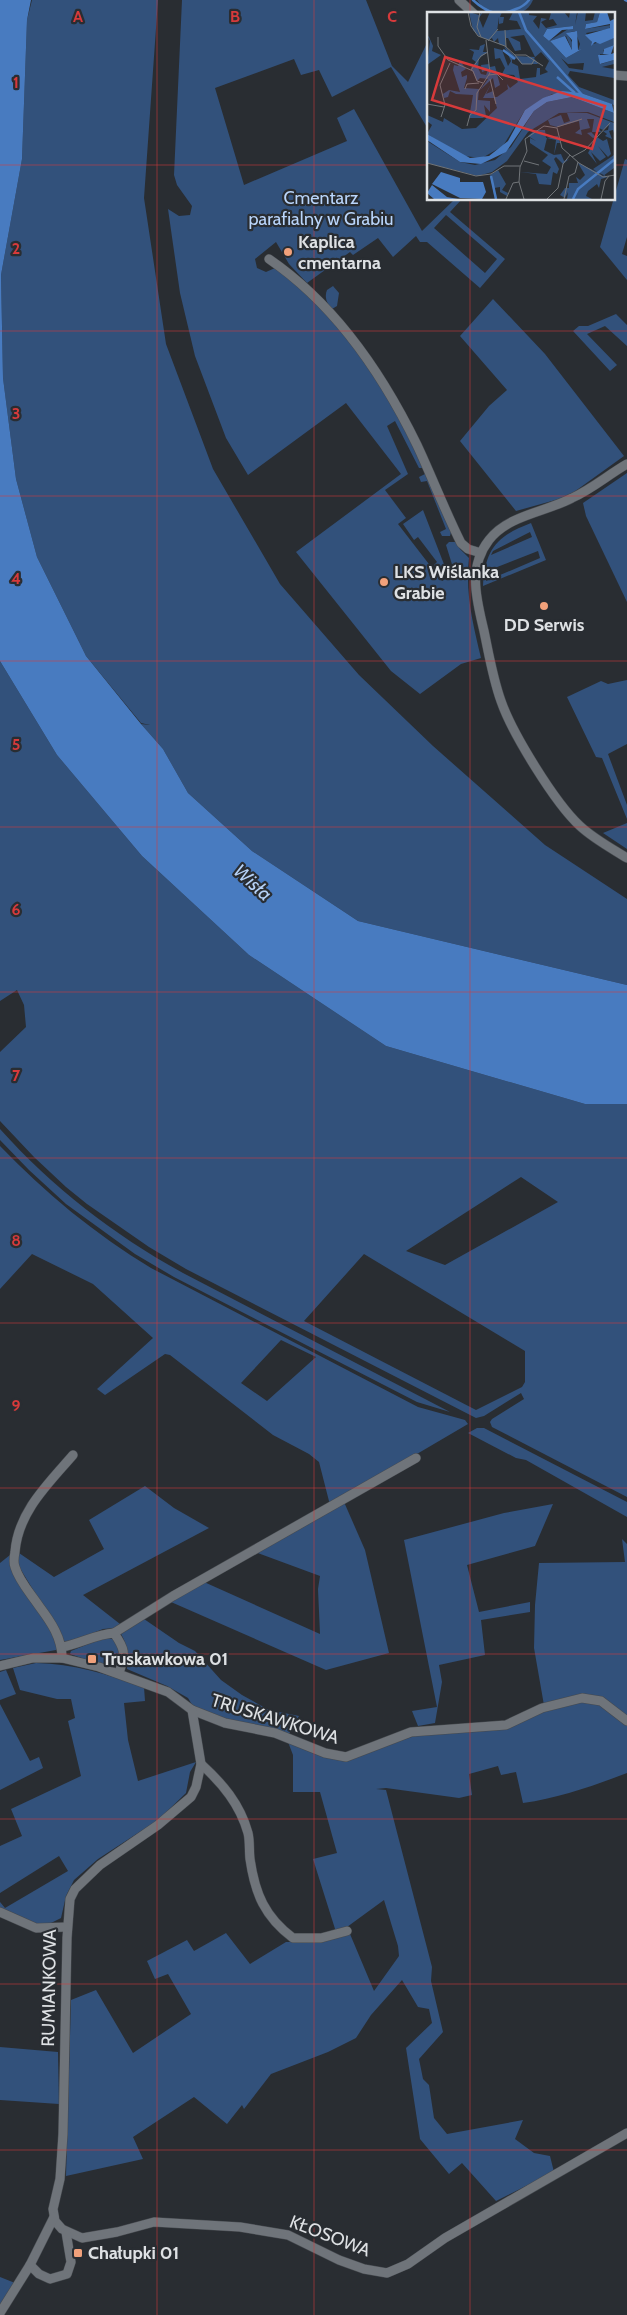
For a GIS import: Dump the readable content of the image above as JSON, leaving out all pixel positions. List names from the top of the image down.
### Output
{
  "streets": {
    "street": ["TRUSKAWKOWA", "RUMIANKOWA", "KŁOSOWA"]
  },
  "crossings": [
    ["TRUSKAWKOWA", "RUMIANKOWA"]
  ],
  "water": ["Wisła"],
  "parks": ["Cmentarz parafialny w Grabiu"],
  "places": {
    "other": ["Kaplica cmentarna", "LKS Wiślanka Grabie", "DD Serwis"],
    "transit": ["Truskawkowa 01", "Chałupki 01"]
  },
  "grid": {
    "columns": ["A", "B", "C"],
    "rows": [
      "1",
      "2",
      "3",
      "4",
      "5",
      "6",
      "7",
      "8",
      "9"
    ]
  }
}
